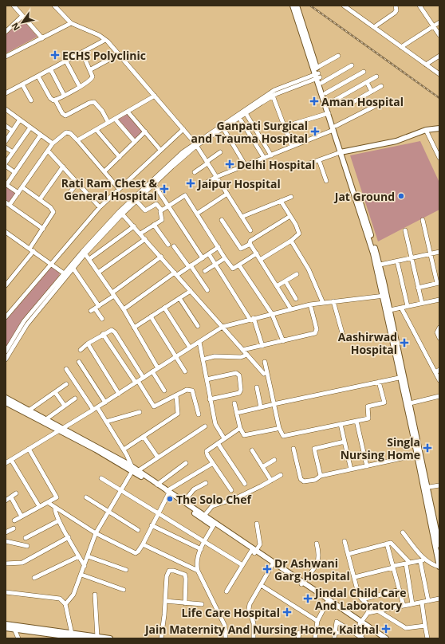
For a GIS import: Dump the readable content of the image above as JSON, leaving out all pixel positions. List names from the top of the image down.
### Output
{
  "places": {
    "health": [
      "ECHS Polyclinic",
      "Aman Hospital",
      "Ganpati Surgical and Trauma Hospital",
      "Delhi Hospital",
      "Jaipur Hospital",
      "Rati Ram Chest & General Hospital",
      "Aashirwad Hospital",
      "Singla Nursing Home",
      "Dr Ashwani Garg Hospital",
      "Jindal Child Care And Laboratory",
      "Life Care Hospital",
      "Jain Maternity And Nursing Home, Kaithal"
    ],
    "other": ["Jat Ground", "The Solo Chef"]
  },
  "north": "bottom left"
}
